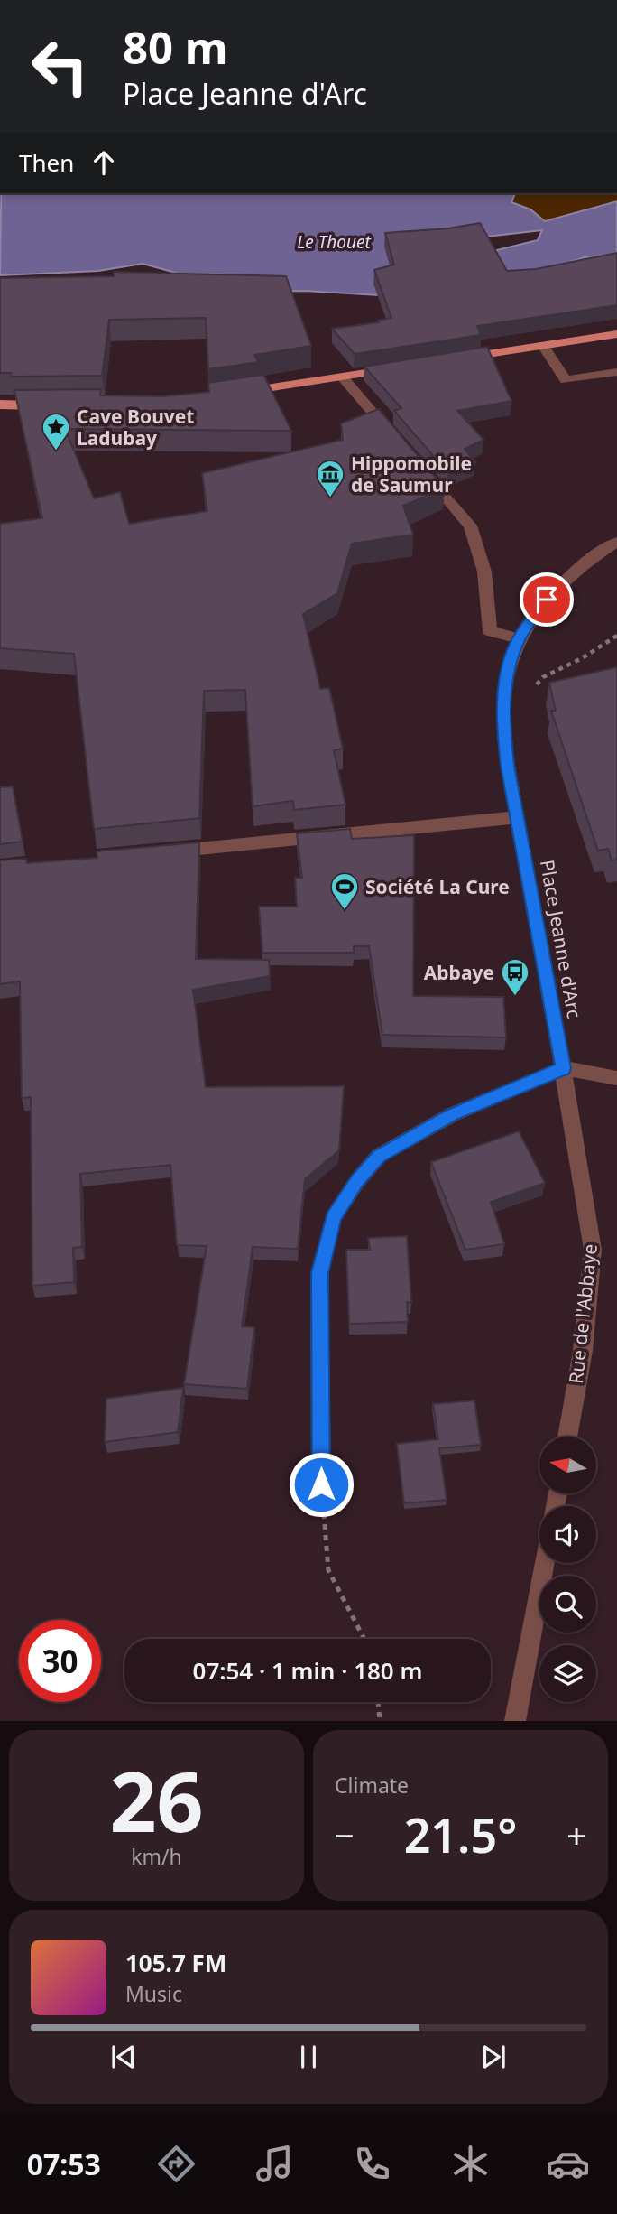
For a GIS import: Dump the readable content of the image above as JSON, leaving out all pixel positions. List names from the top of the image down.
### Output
{
  "streets": {
    "street": ["Place Jeanne d'Arc", "Rue de l'Abbaye"]
  },
  "crossings": [
    ["Place Jeanne d'Arc", "Rue de l'Abbaye"]
  ],
  "water": ["Le Thouet"],
  "places": {
    "place": ["Cave Bouvet Ladubay"],
    "museum": ["Hippomobile de Saumur"],
    "sports": ["Société La Cure"],
    "bus stop": ["Abbaye"]
  },
  "north": "left",
  "page": {
    "turn": ["80 m", "Place Jeanne d'Arc"],
    "then": "Then",
    "limit": "30",
    "trip": "07:54 · 1 min · 180 m",
    "tile": [
      ["26", "km/h"],
      "Climate"
    ],
    "heat": ["−", "21.5°", "+"],
    "song": ["105.7 FM", "Music"],
    "tabs": "07:53"
  }
}
